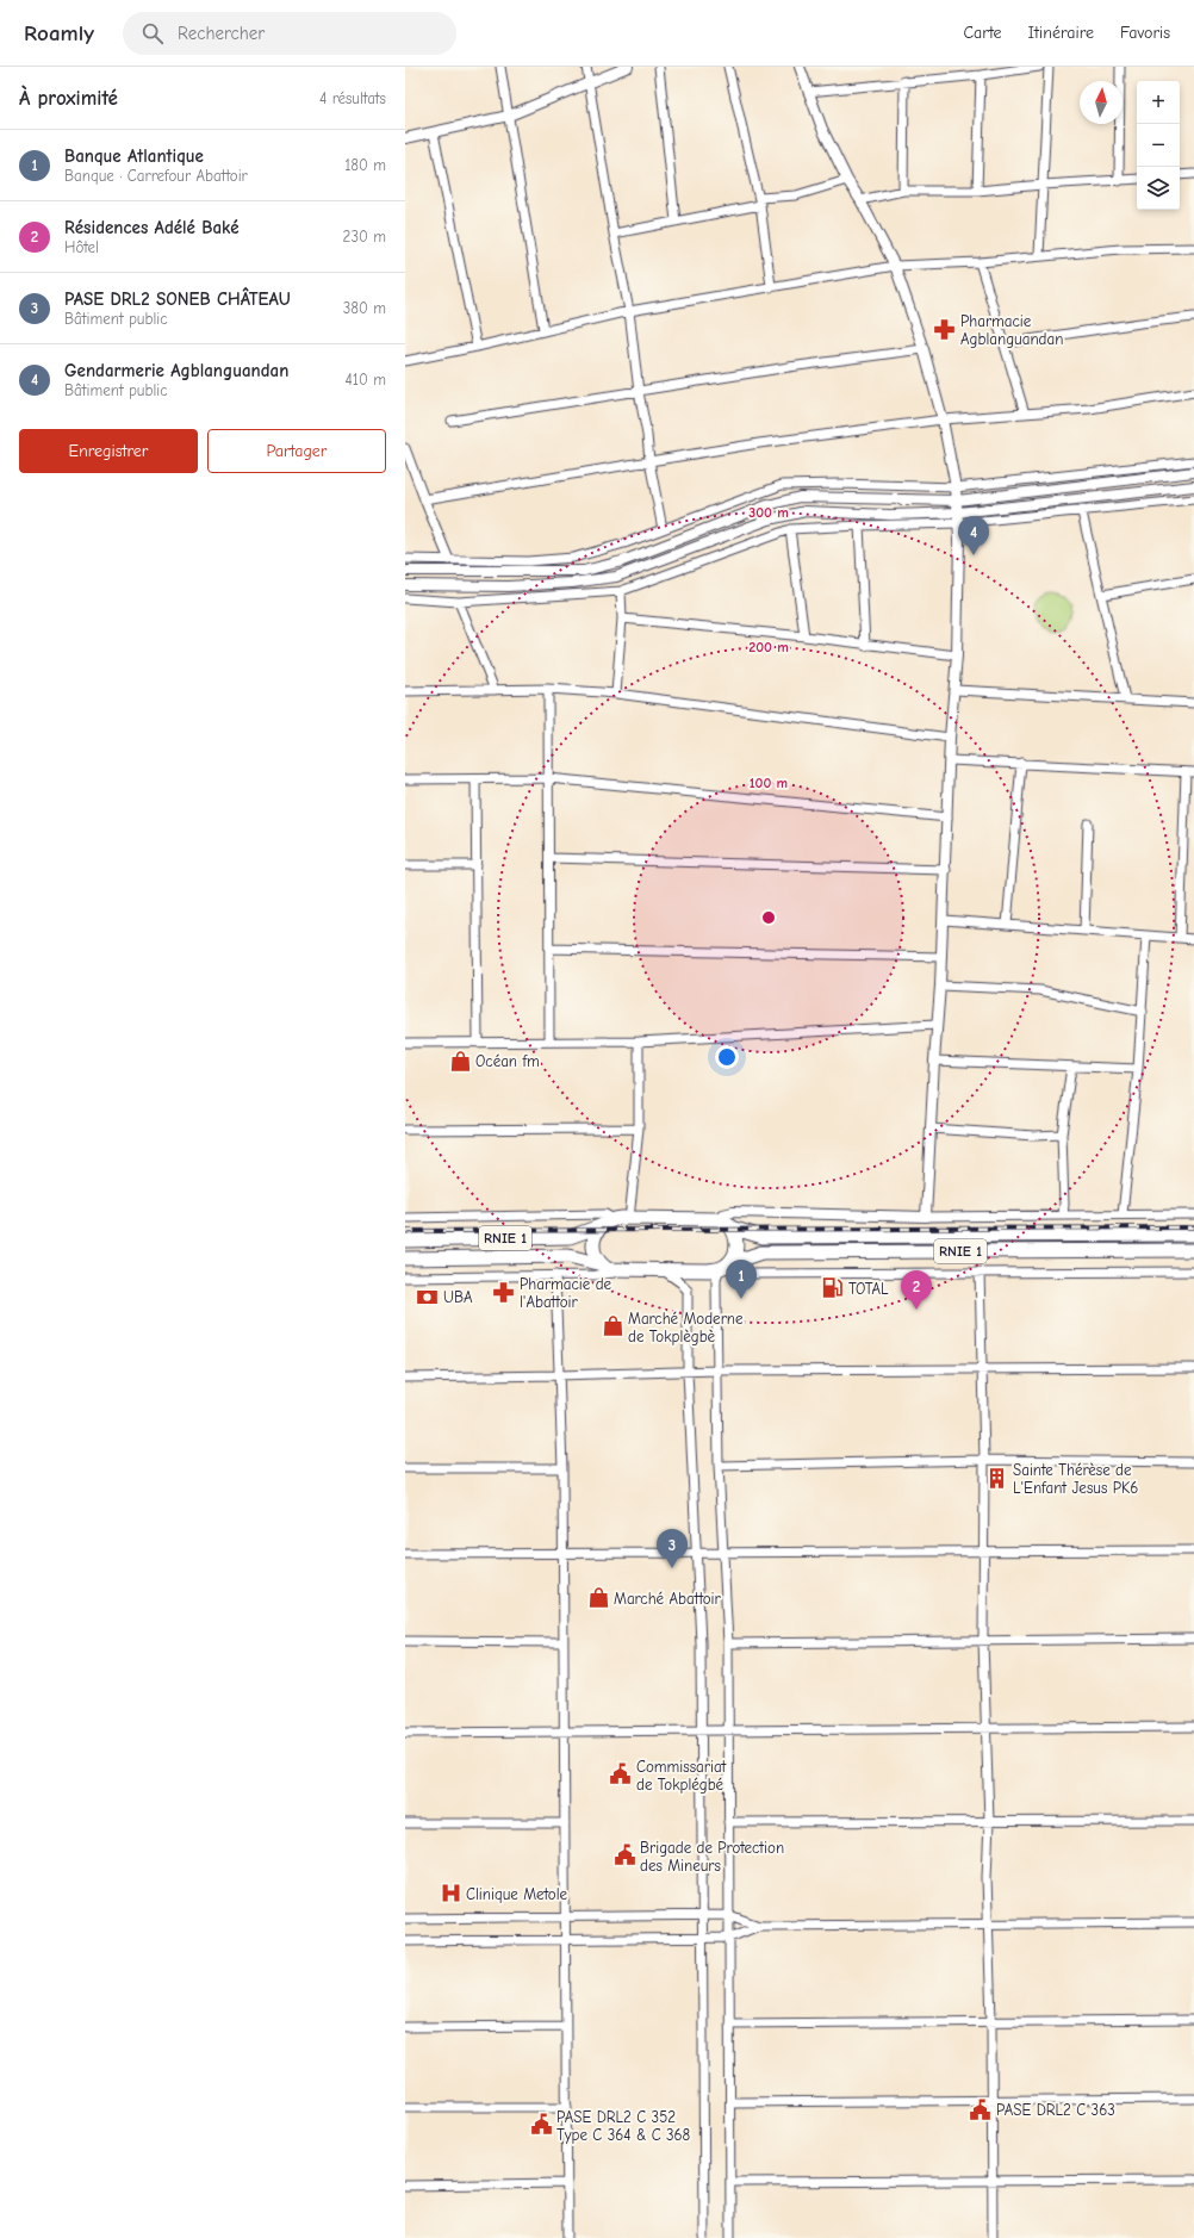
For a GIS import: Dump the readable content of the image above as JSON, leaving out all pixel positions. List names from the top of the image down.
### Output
{
  "streets": {
    "highway": ["RNIE 1"]
  },
  "places": {
    "pharmacy": ["Pharmacie Agblanguandan", "Pharmacie de l'Abattoir"],
    "shop": ["Océan fm", "Marché Moderne de Tokplègbè", "Marché Abattoir"],
    "fuel station": ["TOTAL"],
    "bank": ["UBA"],
    "building": ["Sainte Thérèse de L'Enfant Jesus PK6"],
    "public building": [
      "Commissariat de Tokplégbé",
      "Brigade de Protection des Mineurs",
      "PASE DRL2 C 363",
      "PASE DRL2 C 352 Type C 364 & C 368"
    ],
    "hospital": ["Clinique Metole"]
  },
  "north": "top",
  "page": {
    "header": "Roamly",
    "search": "Rechercher",
    "nav": ["Carte", "Itinéraire", "Favoris"],
    "heading": ["À proximité", "4 résultats"],
    "map_buttons": ["+", "−"],
    "list": [
      {
        "mark": "1",
        "name": "Banque Atlantique",
        "note": "Banque · Carrefour Abattoir",
        "value": "180 m"
      },
      {
        "mark": "2",
        "name": "Résidences Adélé Baké",
        "note": "Hôtel",
        "value": "230 m"
      },
      {
        "mark": "3",
        "name": "PASE DRL2 SONEB CHÂTEAU",
        "note": "Bâtiment public",
        "value": "380 m"
      },
      {
        "mark": "4",
        "name": "Gendarmerie Agblanguandan",
        "note": "Bâtiment public",
        "value": "410 m"
      }
    ],
    "buttons": ["Enregistrer", "Partager"],
    "pins": [
      "4",
      "1",
      "2",
      "3"
    ]
  },
  "rings": ["300 m", "200 m", "100 m"]
}
